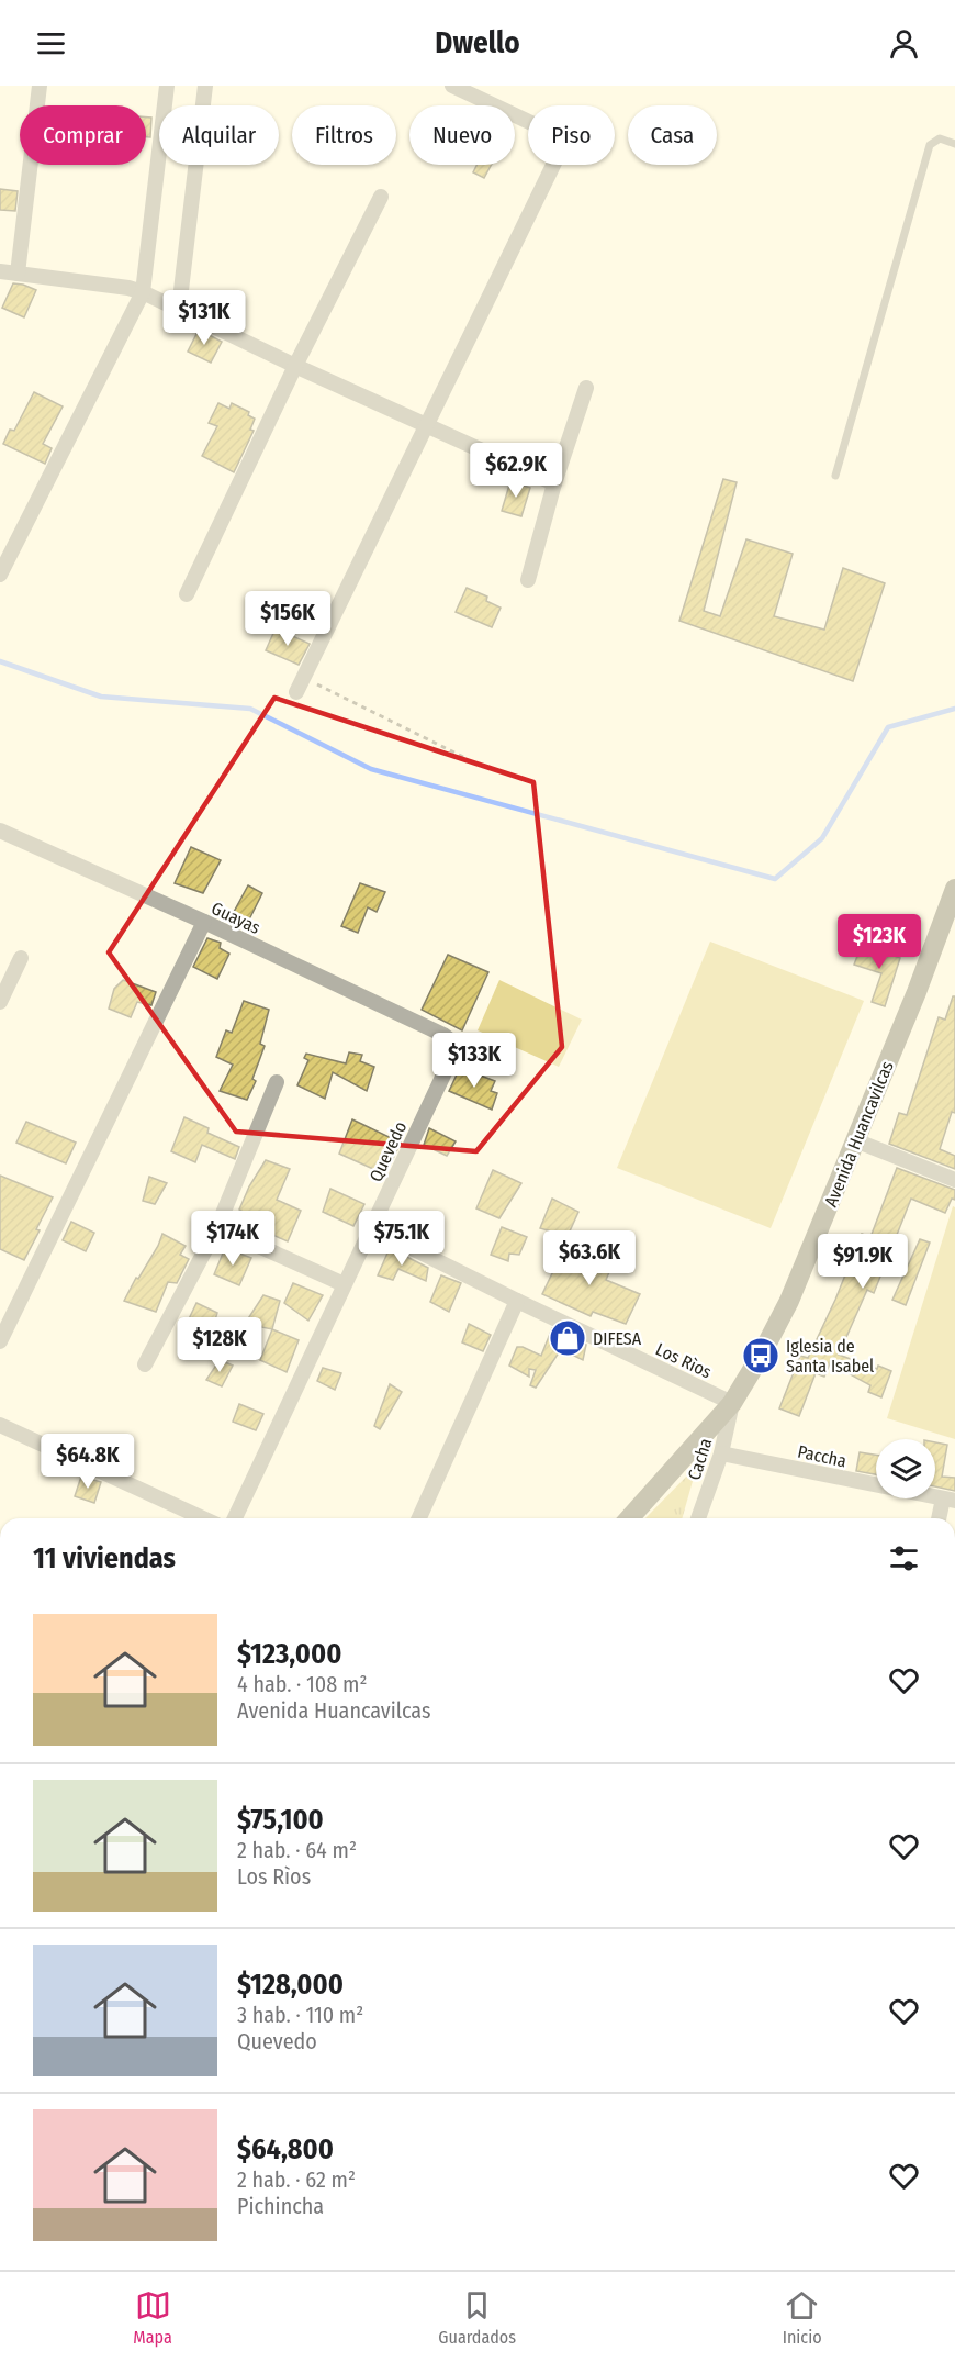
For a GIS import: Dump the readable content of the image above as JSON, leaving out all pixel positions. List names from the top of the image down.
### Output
{
  "streets": {
    "street": [
      "Guayas",
      "Avenida Huancavilcas",
      "Quevedo",
      "Los Rìos",
      "Paccha",
      "Cacha"
    ]
  },
  "crossings": [
    ["Guayas", "Quevedo"],
    ["Avenida Huancavilcas", "Los Rìos"],
    ["Avenida Huancavilcas", "Cacha"],
    ["Quevedo", "Los Rìos"],
    ["Los Rìos", "Cacha"],
    ["Paccha", "Cacha"]
  ],
  "places": {
    "shop": ["DIFESA"],
    "bus stop": ["Iglesia de Santa Isabel"]
  },
  "page": {
    "header": "Dwello",
    "chip": [
      "Comprar",
      "Alquilar",
      "Filtros",
      "Nuevo",
      "Piso",
      "Casa"
    ],
    "price": [
      "$131K",
      "$62.9K",
      "$156K",
      "$123K",
      "$133K",
      "$174K",
      "$75.1K",
      "$63.6K",
      "$91.9K",
      "$128K",
      "$64.8K"
    ],
    "heading": "11 viviendas",
    "list": [
      {
        "name": "$123,000",
        "note": "4 hab. · 108 m² · Avenida Huancavilcas"
      },
      {
        "name": "$75,100",
        "note": "2 hab. · 64 m² · Los Rìos"
      },
      {
        "name": "$128,000",
        "note": "3 hab. · 110 m² · Quevedo"
      },
      {
        "name": "$64,800",
        "note": "2 hab. · 62 m² · Pichincha"
      }
    ],
    "tabs": ["Mapa", "Guardados", "Inicio"]
  }
}
